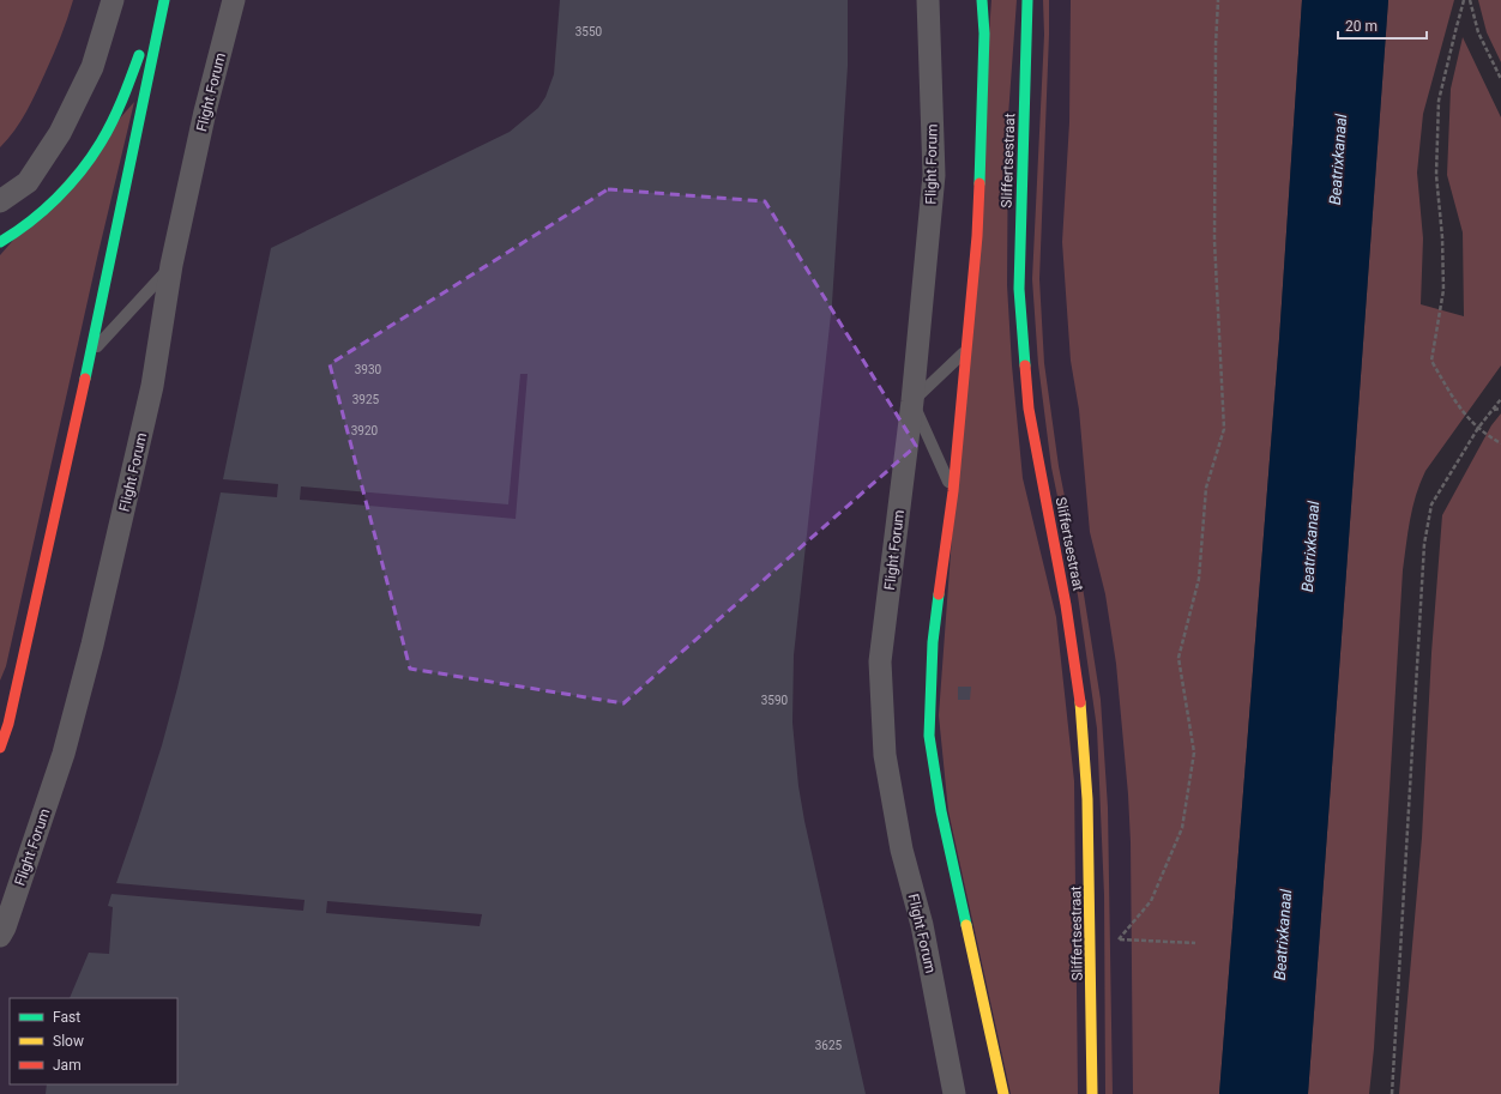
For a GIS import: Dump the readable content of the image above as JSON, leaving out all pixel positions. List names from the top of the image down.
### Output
{
  "streets": {
    "street": ["Flight Forum", "Sliffertsestraat"]
  },
  "water": ["Beatrixkanaal"],
  "house_numbers": [
    "3550",
    "3930",
    "3925",
    "3920",
    "3590",
    "3625"
  ],
  "legend": ["Fast", "Slow", "Jam"],
  "scale_bar": "20 m"
}
